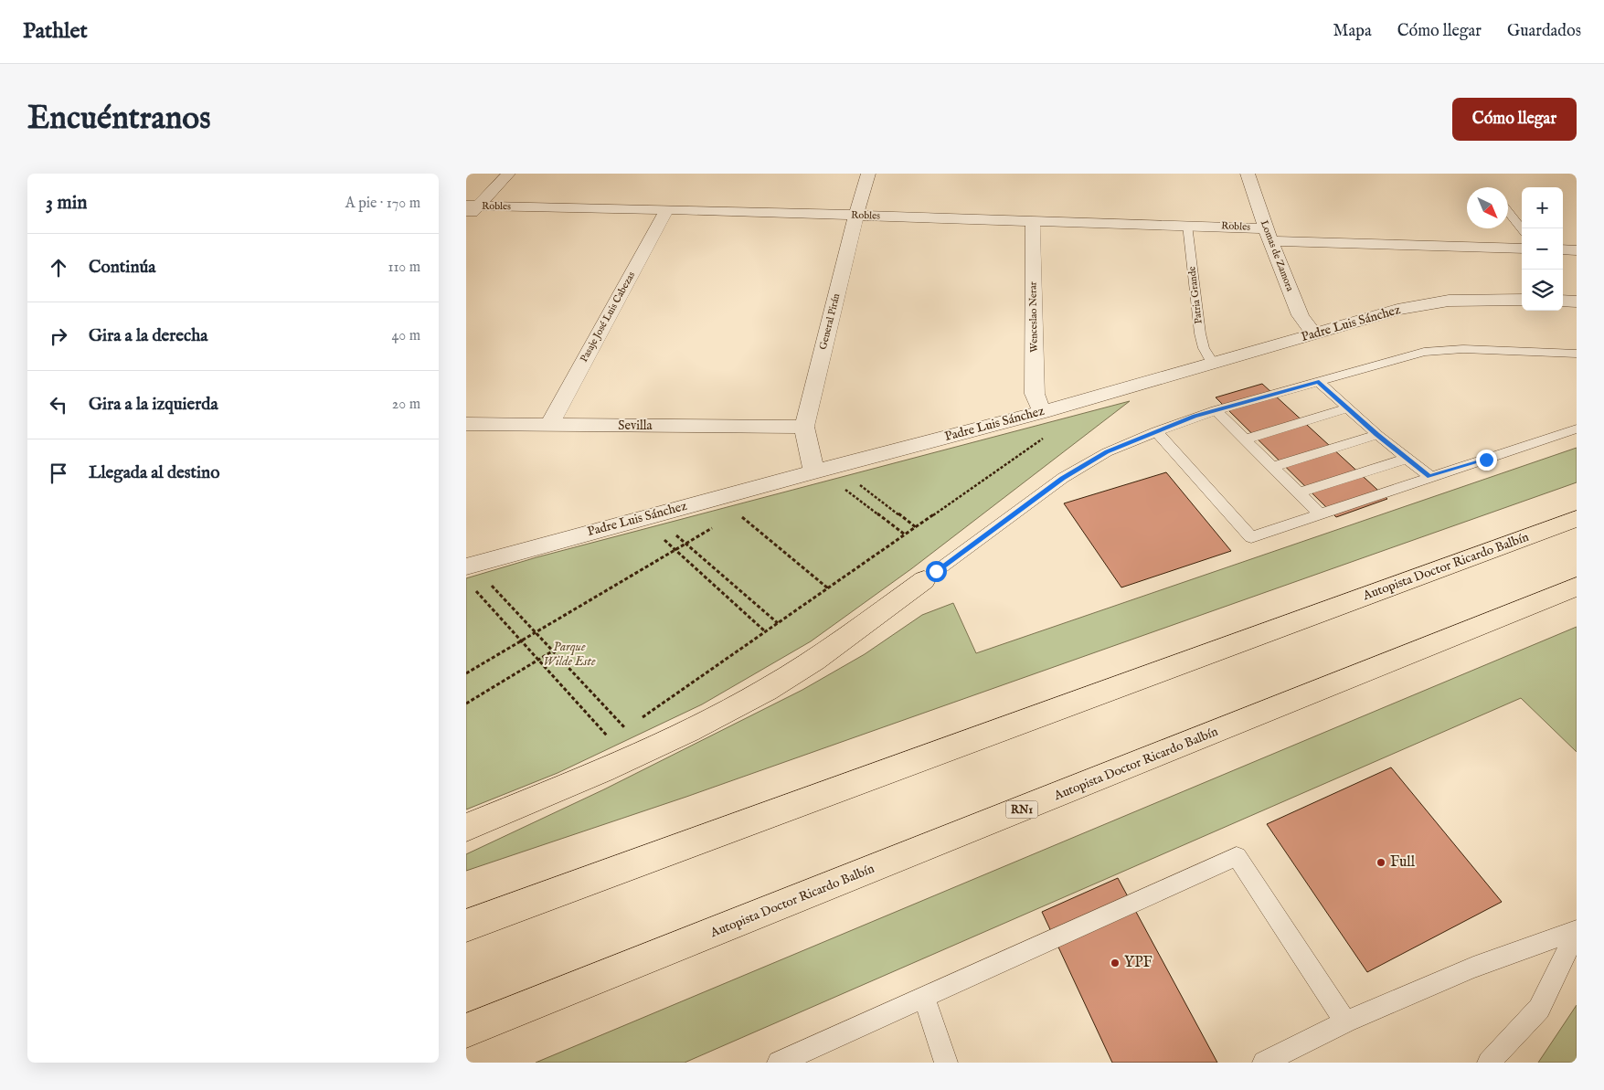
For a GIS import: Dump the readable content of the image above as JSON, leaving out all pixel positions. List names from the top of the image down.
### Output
{
  "streets": {
    "highway": ["Autopista Doctor Ricardo Balbín", "RN1"],
    "street": [
      "Robles",
      "Lomas de Zamora",
      "Pasaje José Luis Cabezas",
      "Wenceslao Nerar",
      "General Pirán",
      "Padre Luis Sánchez",
      "Sevilla"
    ],
    "lane": ["Patria Grande"]
  },
  "crossings": [
    ["Robles", "Lomas de Zamora"],
    ["Robles", "Patria Grande"],
    ["Robles", "Pasaje José Luis Cabezas"],
    ["Robles", "Wenceslao Nerar"],
    ["Robles", "General Pirán"],
    ["Lomas de Zamora", "Padre Luis Sánchez"],
    ["Patria Grande", "Padre Luis Sánchez"],
    ["Pasaje José Luis Cabezas", "Sevilla"],
    ["Wenceslao Nerar", "Padre Luis Sánchez"],
    ["General Pirán", "Padre Luis Sánchez"],
    ["General Pirán", "Sevilla"]
  ],
  "parks": ["Parque Wilde Este"],
  "places": ["Full", "YPF"],
  "north": "bottom right",
  "page": {
    "header": "Pathlet",
    "nav": ["Mapa", "Cómo llegar", "Guardados"],
    "buttons": "Cómo llegar",
    "title": "Encuéntranos",
    "heading": ["3 min", "A pie · 170 m"],
    "map_buttons": ["+", "−"],
    "list": [
      ["Continúa", "110 m"],
      ["Gira a la derecha", "40 m"],
      ["Gira a la izquierda", "20 m"],
      "Llegada al destino"
    ]
  }
}
